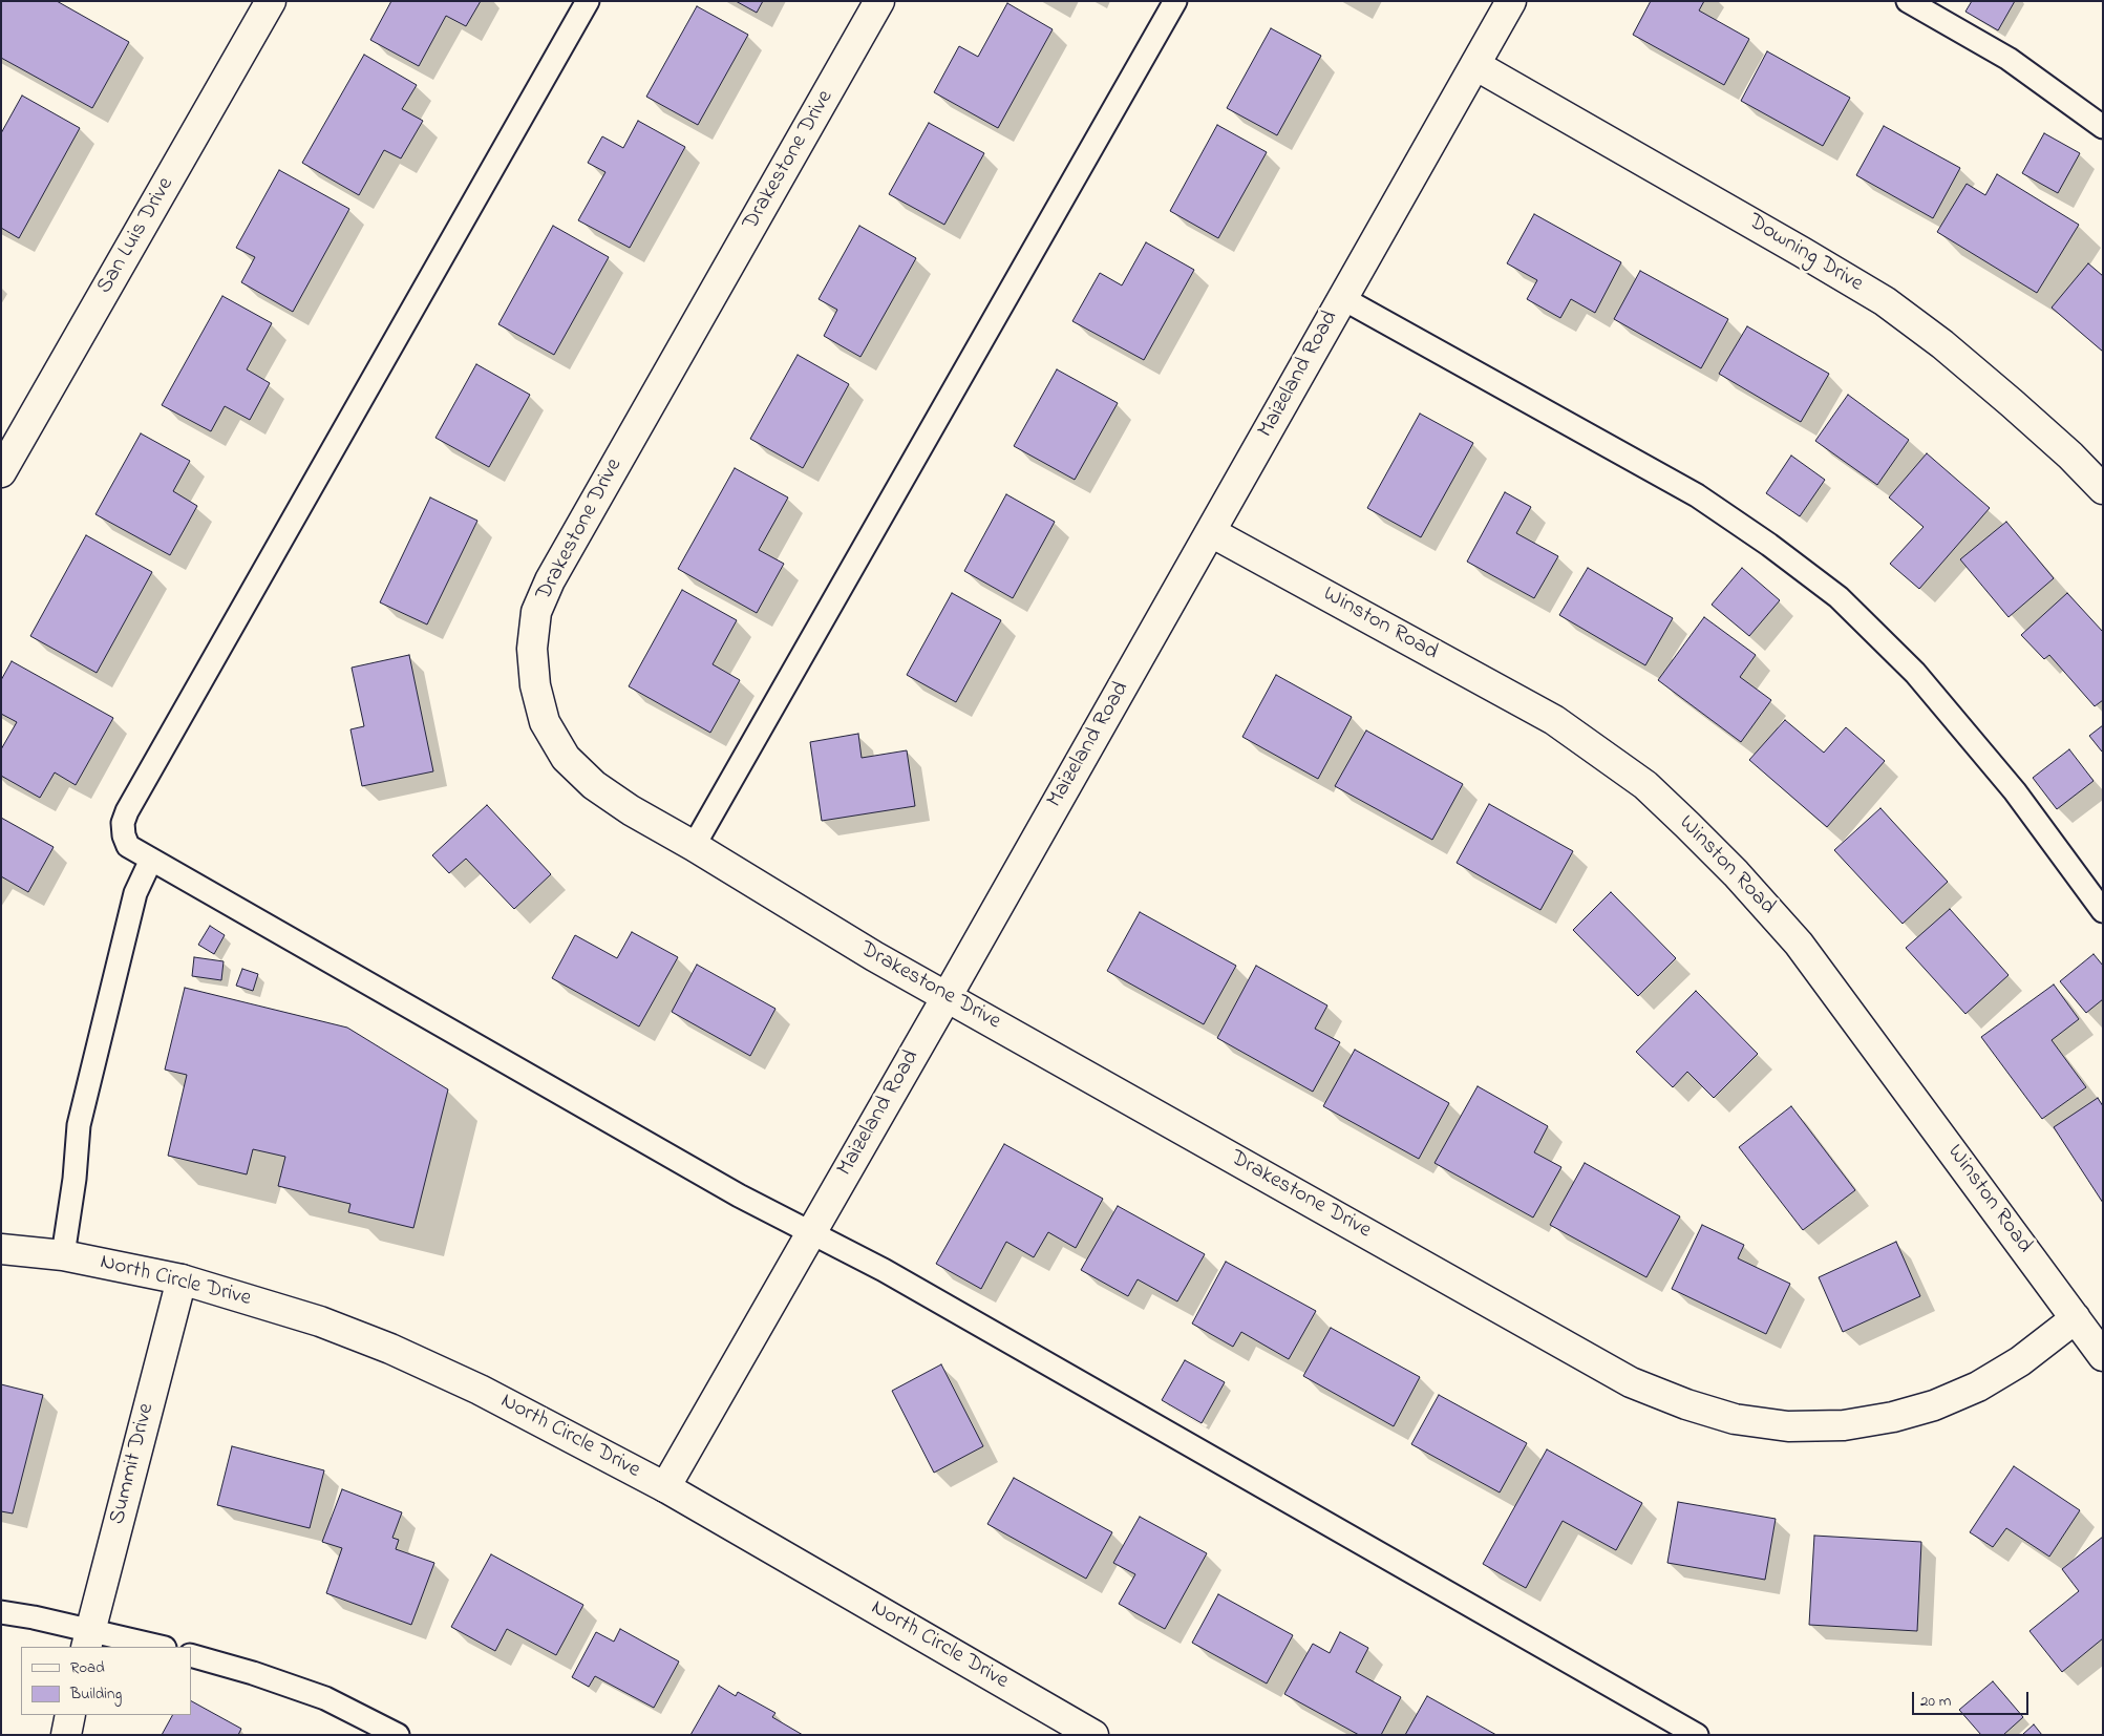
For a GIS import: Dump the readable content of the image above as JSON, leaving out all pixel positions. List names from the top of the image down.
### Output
{
  "streets": {
    "street": [
      "Drakestone Drive",
      "San Luis Drive",
      "Downing Drive",
      "Maizeland Road",
      "Winston Road",
      "North Circle Drive",
      "Summit Drive"
    ]
  },
  "crossings": [
    ["Drakestone Drive", "Maizeland Road"],
    ["Drakestone Drive", "Winston Road"],
    ["Downing Drive", "Maizeland Road"],
    ["Maizeland Road", "Winston Road"],
    ["Maizeland Road", "North Circle Drive"],
    ["North Circle Drive", "Summit Drive"]
  ],
  "legend": ["Road", "Building"],
  "scale_bar": "20 m"
}
